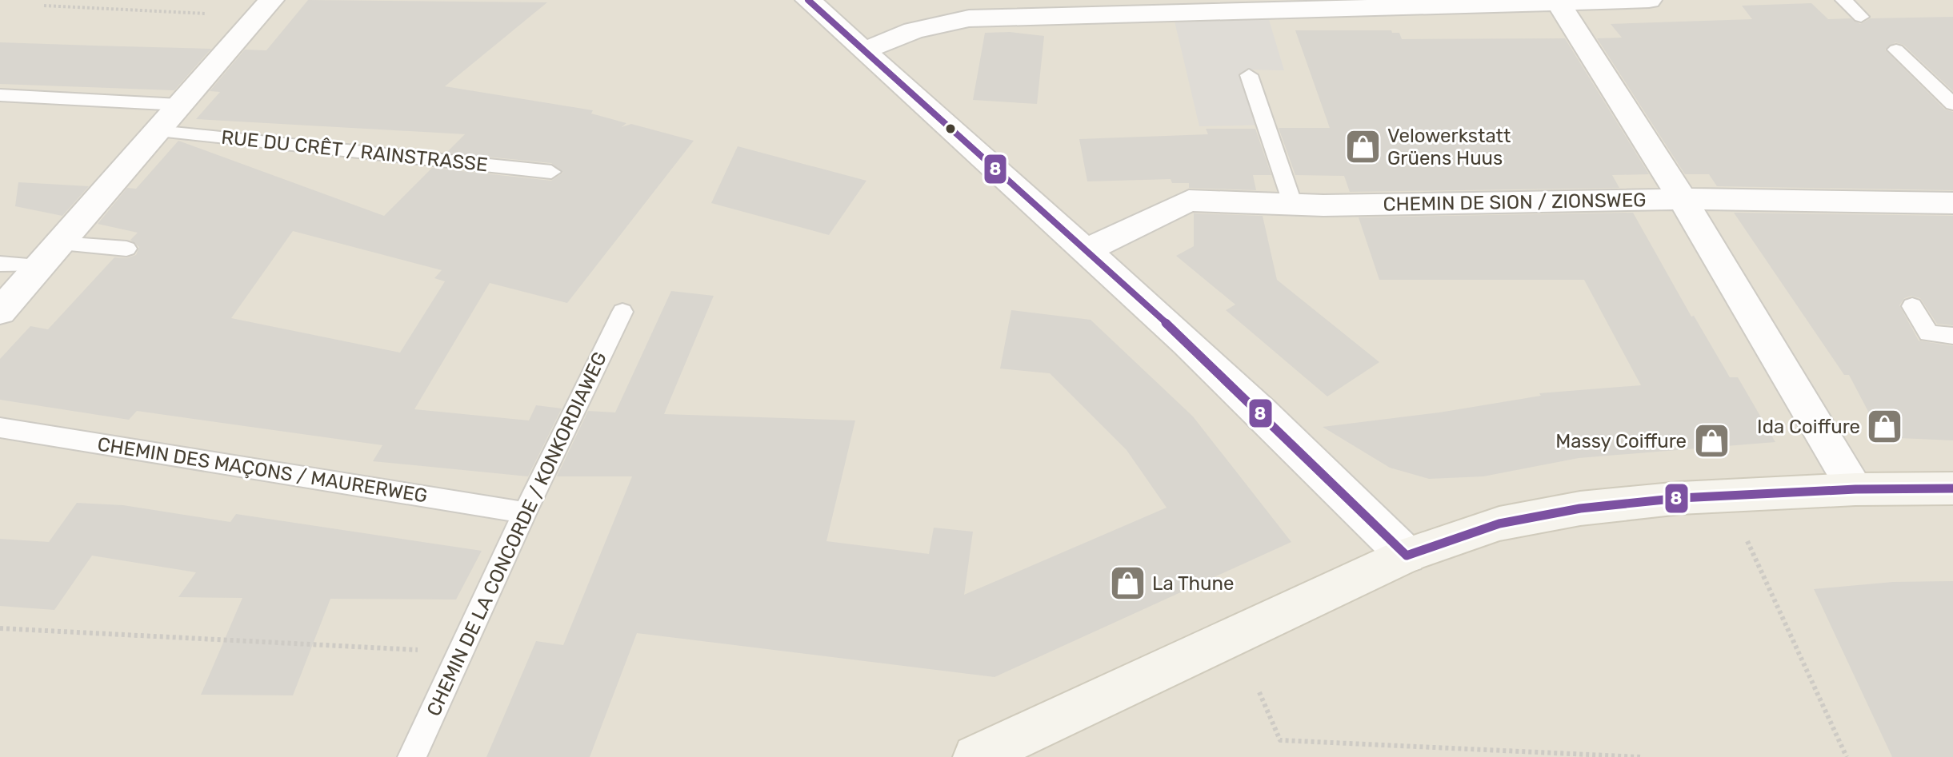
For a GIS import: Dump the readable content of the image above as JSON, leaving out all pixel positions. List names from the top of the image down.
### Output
{
  "streets": {
    "street": ["CHEMIN DE SION / ZIONSWEG"],
    "lane": ["RUE DU CRÊT / RAINSTRASSE", "CHEMIN DES MAÇONS / MAURERWEG", "CHEMIN DE LA CONCORDE / KONKORDIAWEG"]
  },
  "crossings": [
    ["CHEMIN DES MAÇONS / MAURERWEG", "CHEMIN DE LA CONCORDE / KONKORDIAWEG"]
  ],
  "places": {
    "shop": [
      "Velowerkstatt Grüens Huus",
      "Ida Coiffure",
      "Massy Coiffure",
      "La Thune"
    ]
  },
  "lines": ["transit line 8"]
}
